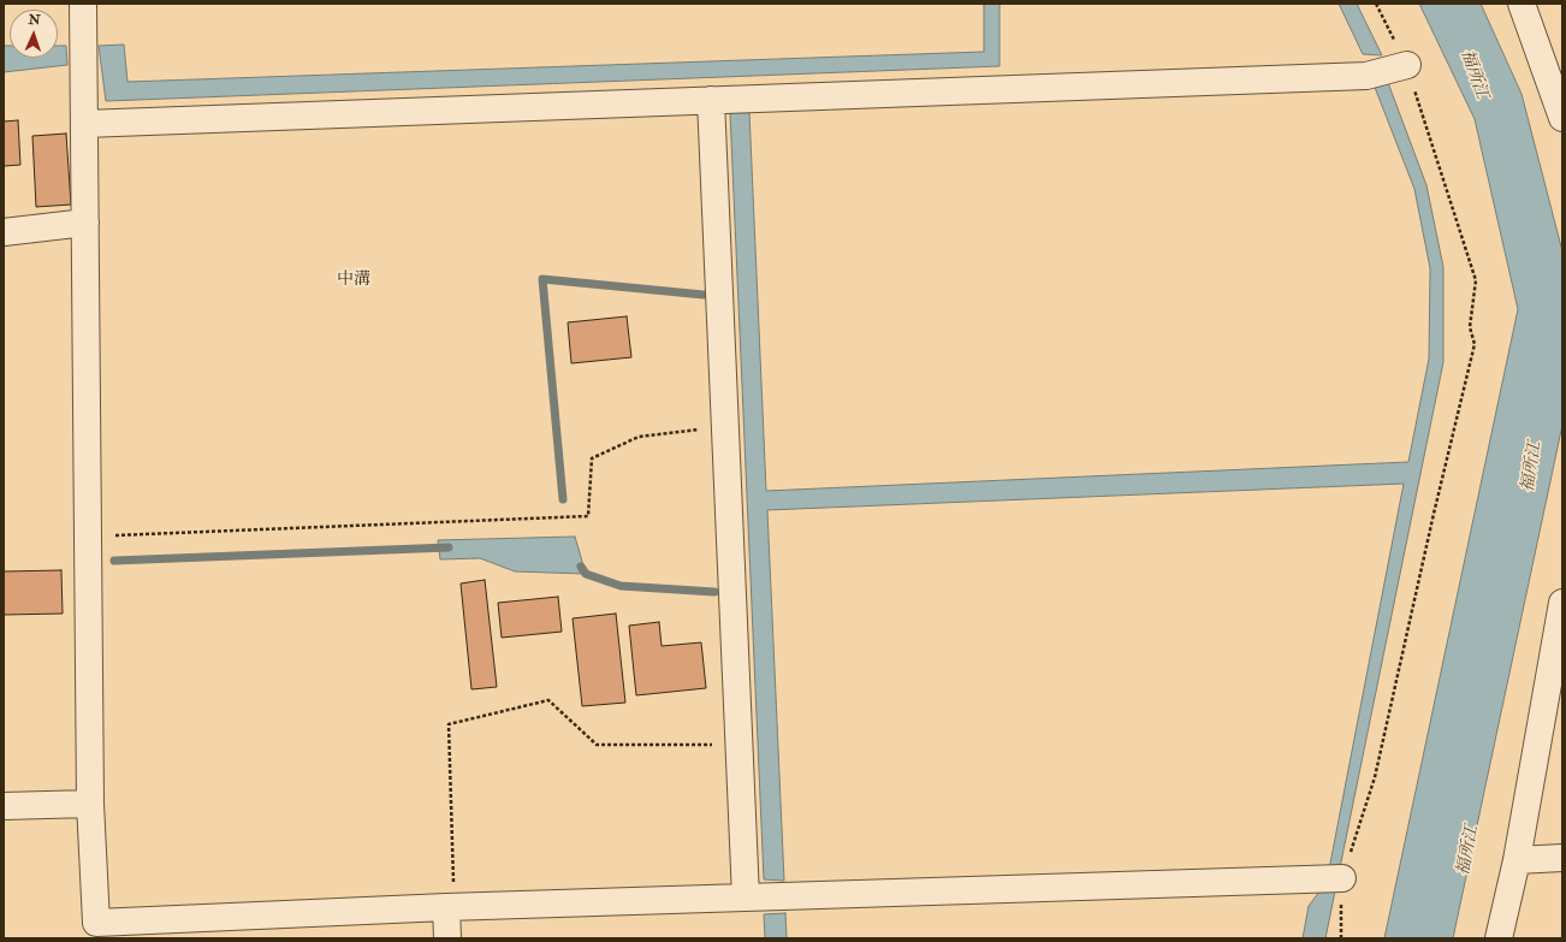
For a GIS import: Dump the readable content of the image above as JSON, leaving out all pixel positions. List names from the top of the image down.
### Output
{
  "districts": ["中溝"],
  "water": ["福所江"],
  "north": "top"
}
